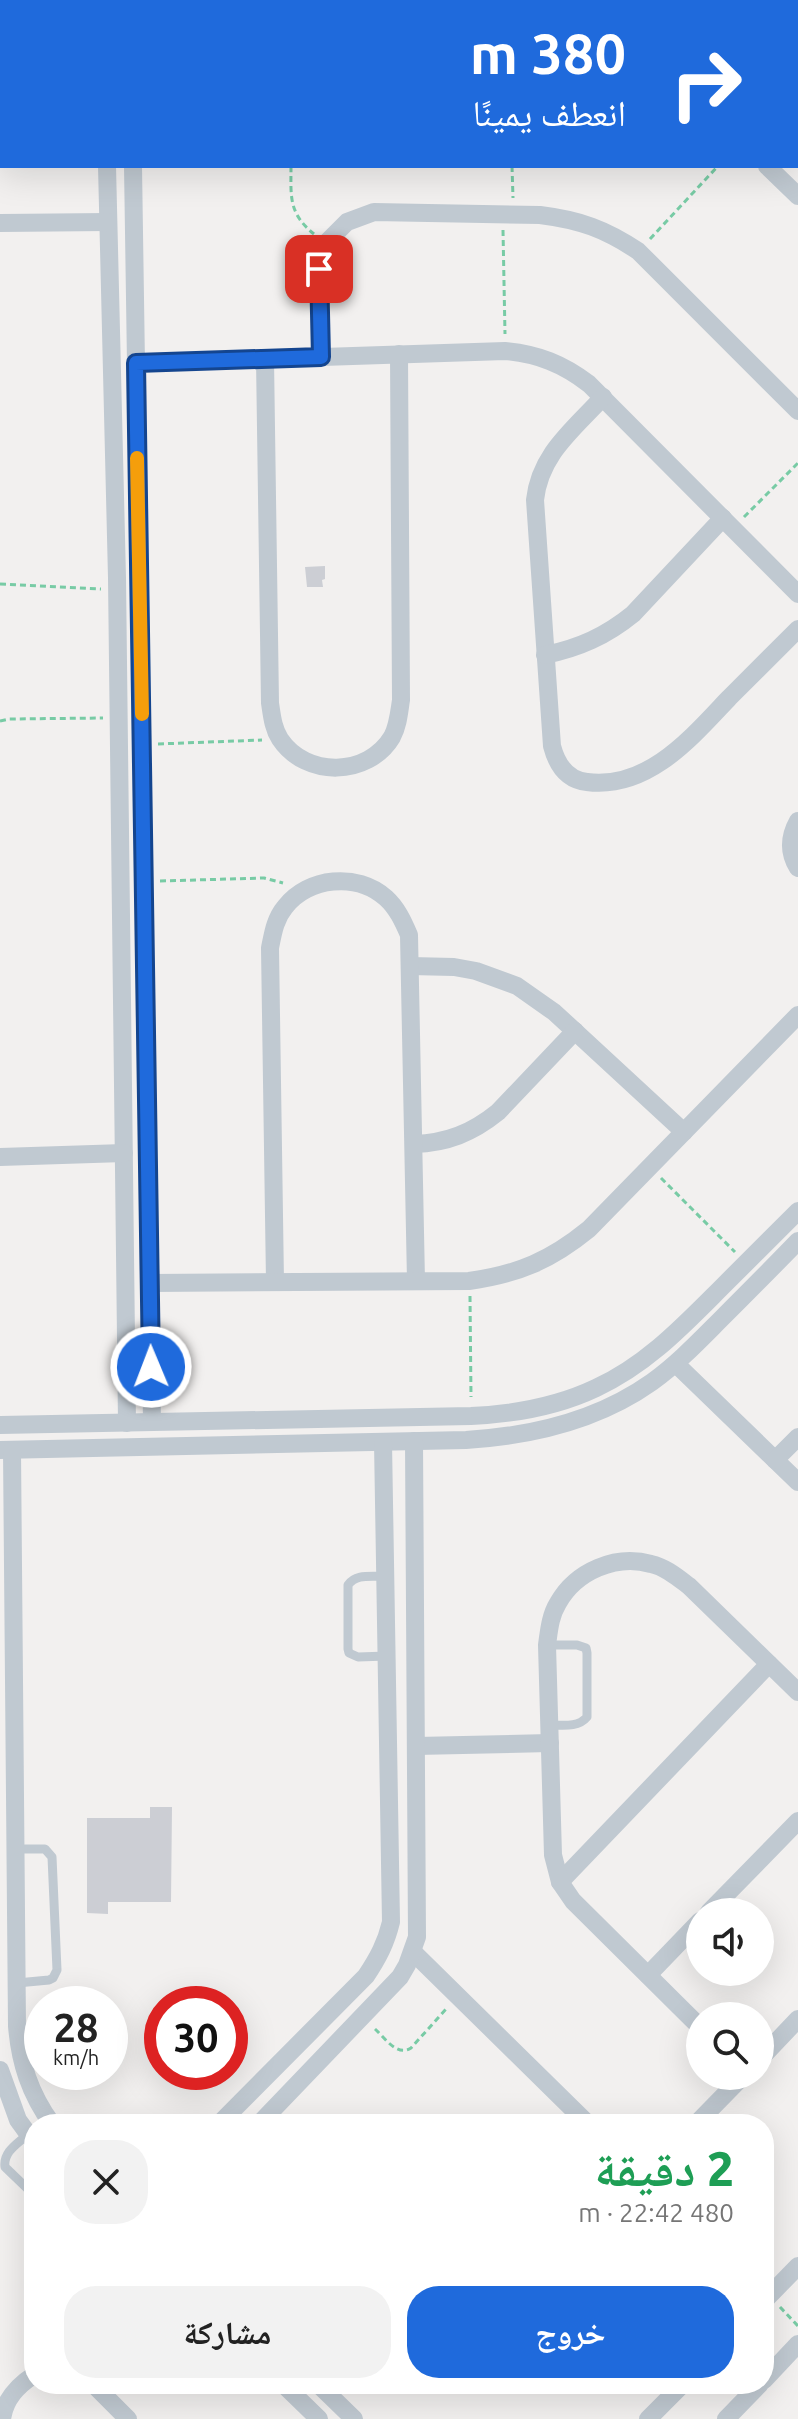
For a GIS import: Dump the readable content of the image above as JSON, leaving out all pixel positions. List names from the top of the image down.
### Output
{
  "page": {
    "turn": ["380 m", "انعطف يمينًا"],
    "speed": "28 km/h",
    "limit": "30",
    "heading": ["2 دقيقة", "480 m · 22:42"],
    "buttons": ["خروج", "مشاركة"]
  }
}
